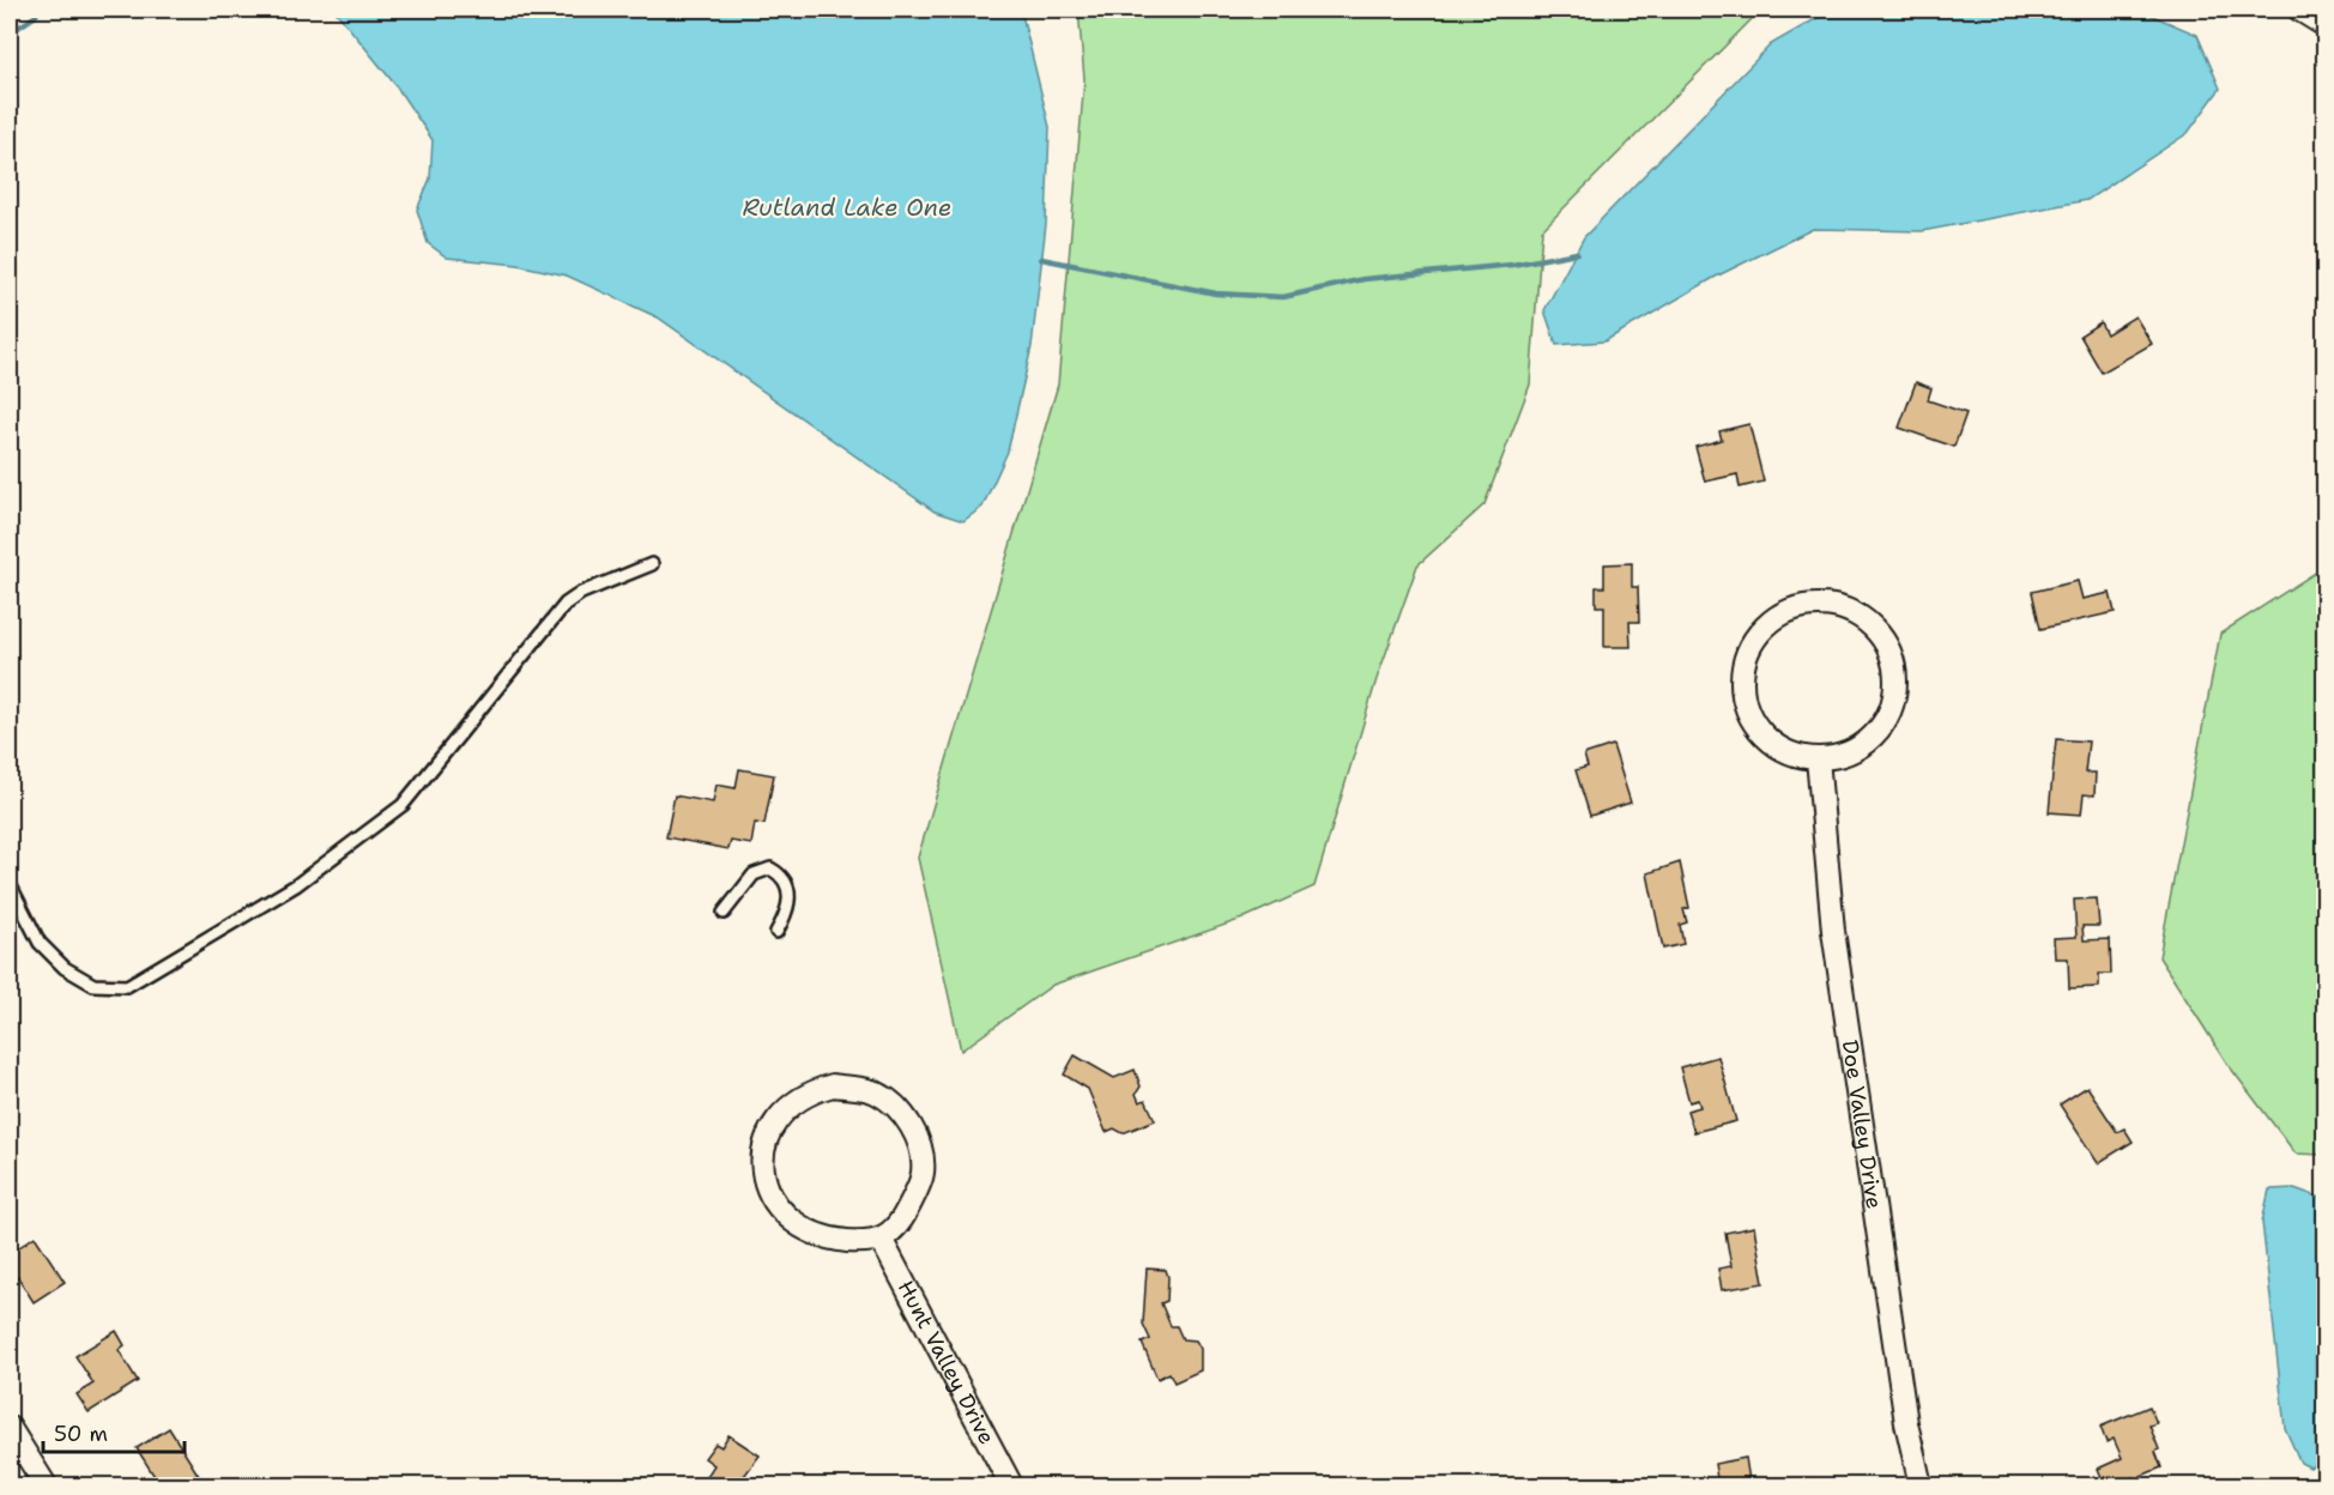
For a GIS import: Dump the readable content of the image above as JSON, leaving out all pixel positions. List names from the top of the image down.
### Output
{
  "streets": {
    "street": ["Doe Valley Drive", "Hunt Valley Drive"]
  },
  "water": ["Rutland Lake One"],
  "scale_bar": "50 m"
}
